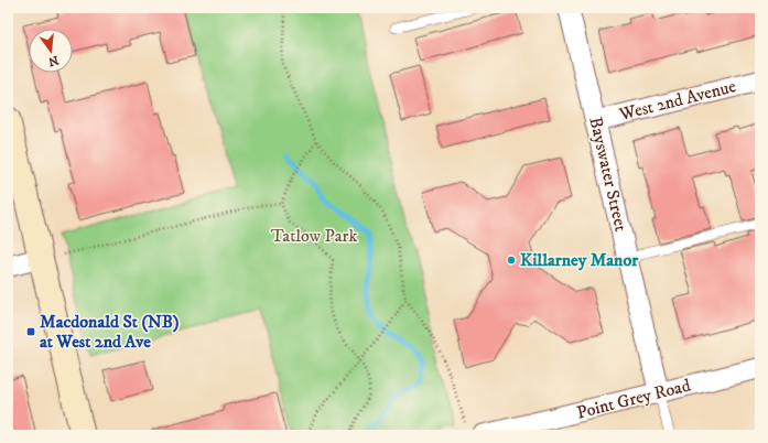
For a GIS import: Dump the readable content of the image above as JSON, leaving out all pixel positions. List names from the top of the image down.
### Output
{
  "streets": {
    "street": ["West 2nd Avenue", "Bayswater Street", "Point Grey Road"]
  },
  "crossings": [
    ["West 2nd Avenue", "Bayswater Street"],
    ["Bayswater Street", "Point Grey Road"]
  ],
  "parks": ["Tatlow Park"],
  "places": {
    "other": ["Killarney Manor"],
    "transit": ["Macdonald St (NB) at West 2nd Ave"]
  },
  "north": "bottom"
}
